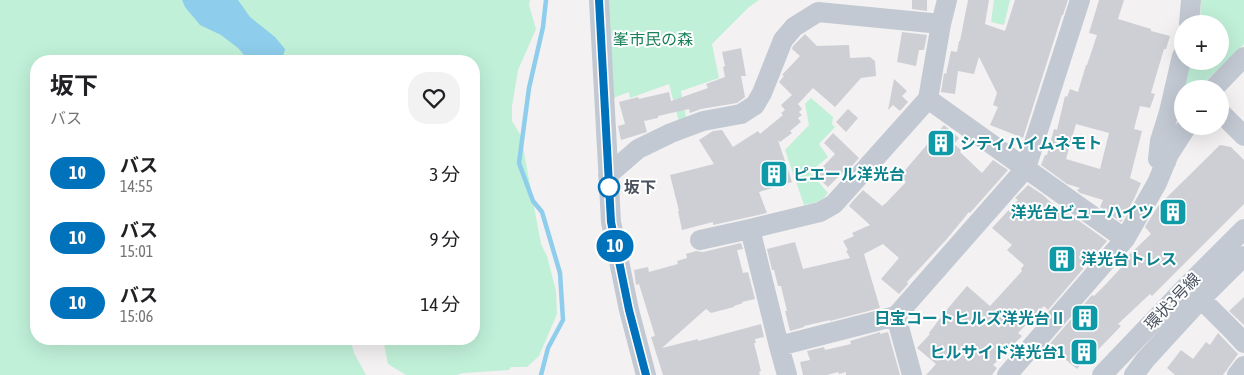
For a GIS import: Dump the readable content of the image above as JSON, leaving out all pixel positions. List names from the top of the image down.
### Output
{
  "streets": {
    "street": ["環状3号線"]
  },
  "parks": ["峯市民の森"],
  "places": {
    "building": [
      "シティハイムネモト",
      "ピエール洋光台",
      "洋光台ビューハイツ",
      "洋光台トレス",
      "日宝コートヒルズ洋光台Ⅱ",
      "ヒルサイド洋光台1"
    ],
    "other": ["坂下"]
  },
  "lines": ["bus line 10"],
  "page": {
    "on_map": "10",
    "map_buttons": ["+", "−"],
    "heading": ["坂下", "バス"],
    "list": [
      {
        "mark": "10",
        "name": "バス",
        "note": "14:55",
        "value": "3 分"
      },
      {
        "mark": "10",
        "name": "バス",
        "note": "15:01",
        "value": "9 分"
      },
      {
        "mark": "10",
        "name": "バス",
        "note": "15:06",
        "value": "14 分"
      }
    ]
  }
}
